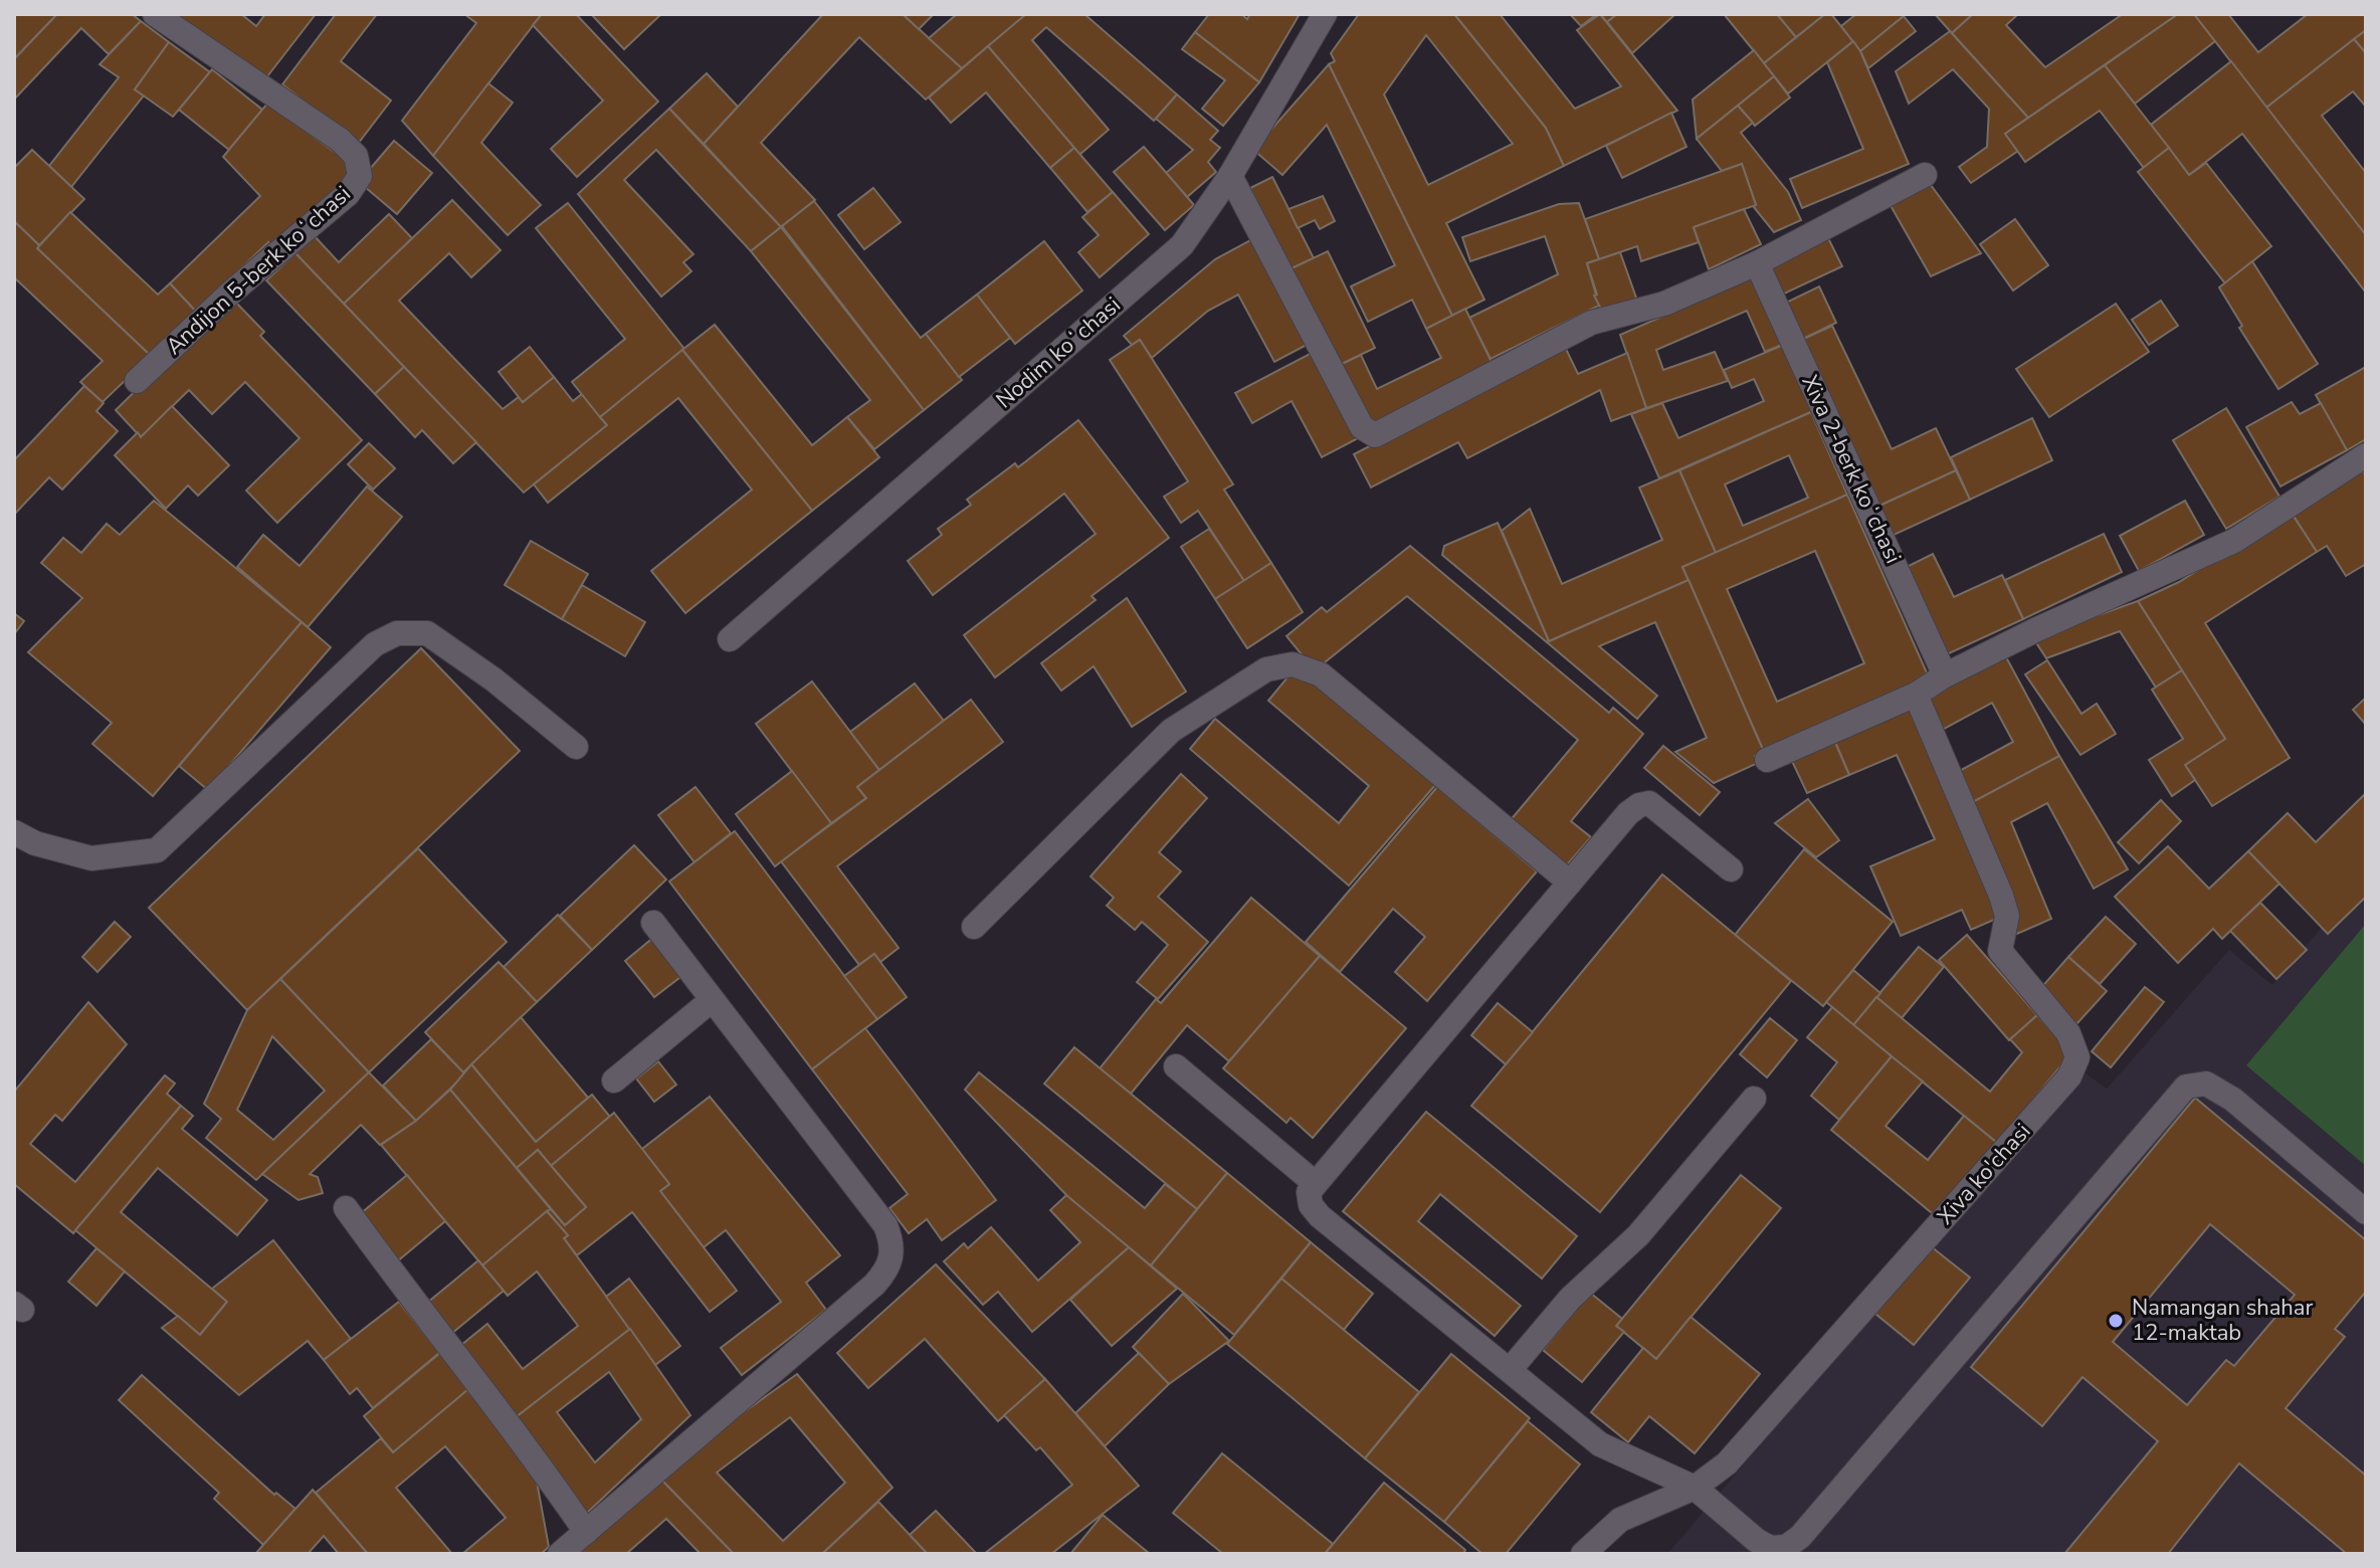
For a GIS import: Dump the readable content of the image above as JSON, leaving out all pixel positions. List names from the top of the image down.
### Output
{
  "streets": {
    "street": [
      "Аndijon 5-berk koʻchasi",
      "Nodim koʻchasi",
      "Xiva 2-berk koʻchasi",
      "Xiva ko'chasi"
    ]
  },
  "places": ["Namangan shahar 12-maktab"]
}
